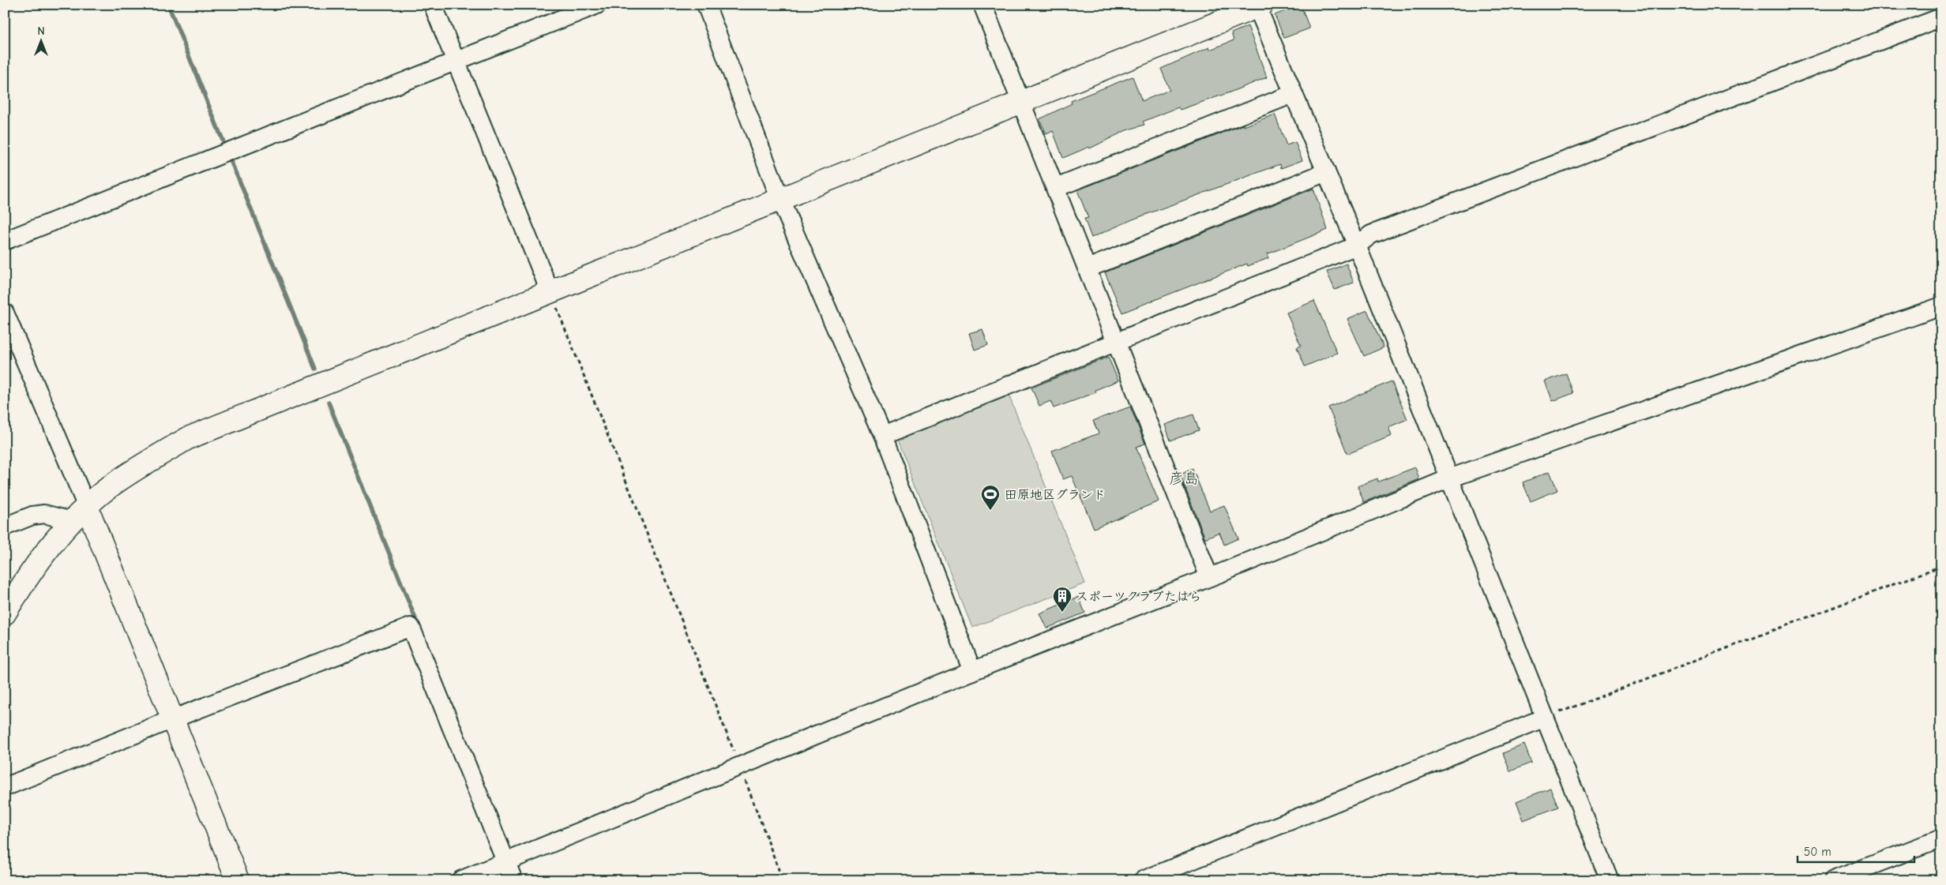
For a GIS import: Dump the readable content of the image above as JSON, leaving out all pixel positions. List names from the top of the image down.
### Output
{
  "districts": ["彦島"],
  "places": {
    "sports": ["田原地区グランド"],
    "building": ["スポーツクラブたはら"]
  },
  "scale_bar": "50 m",
  "north": "top"
}
